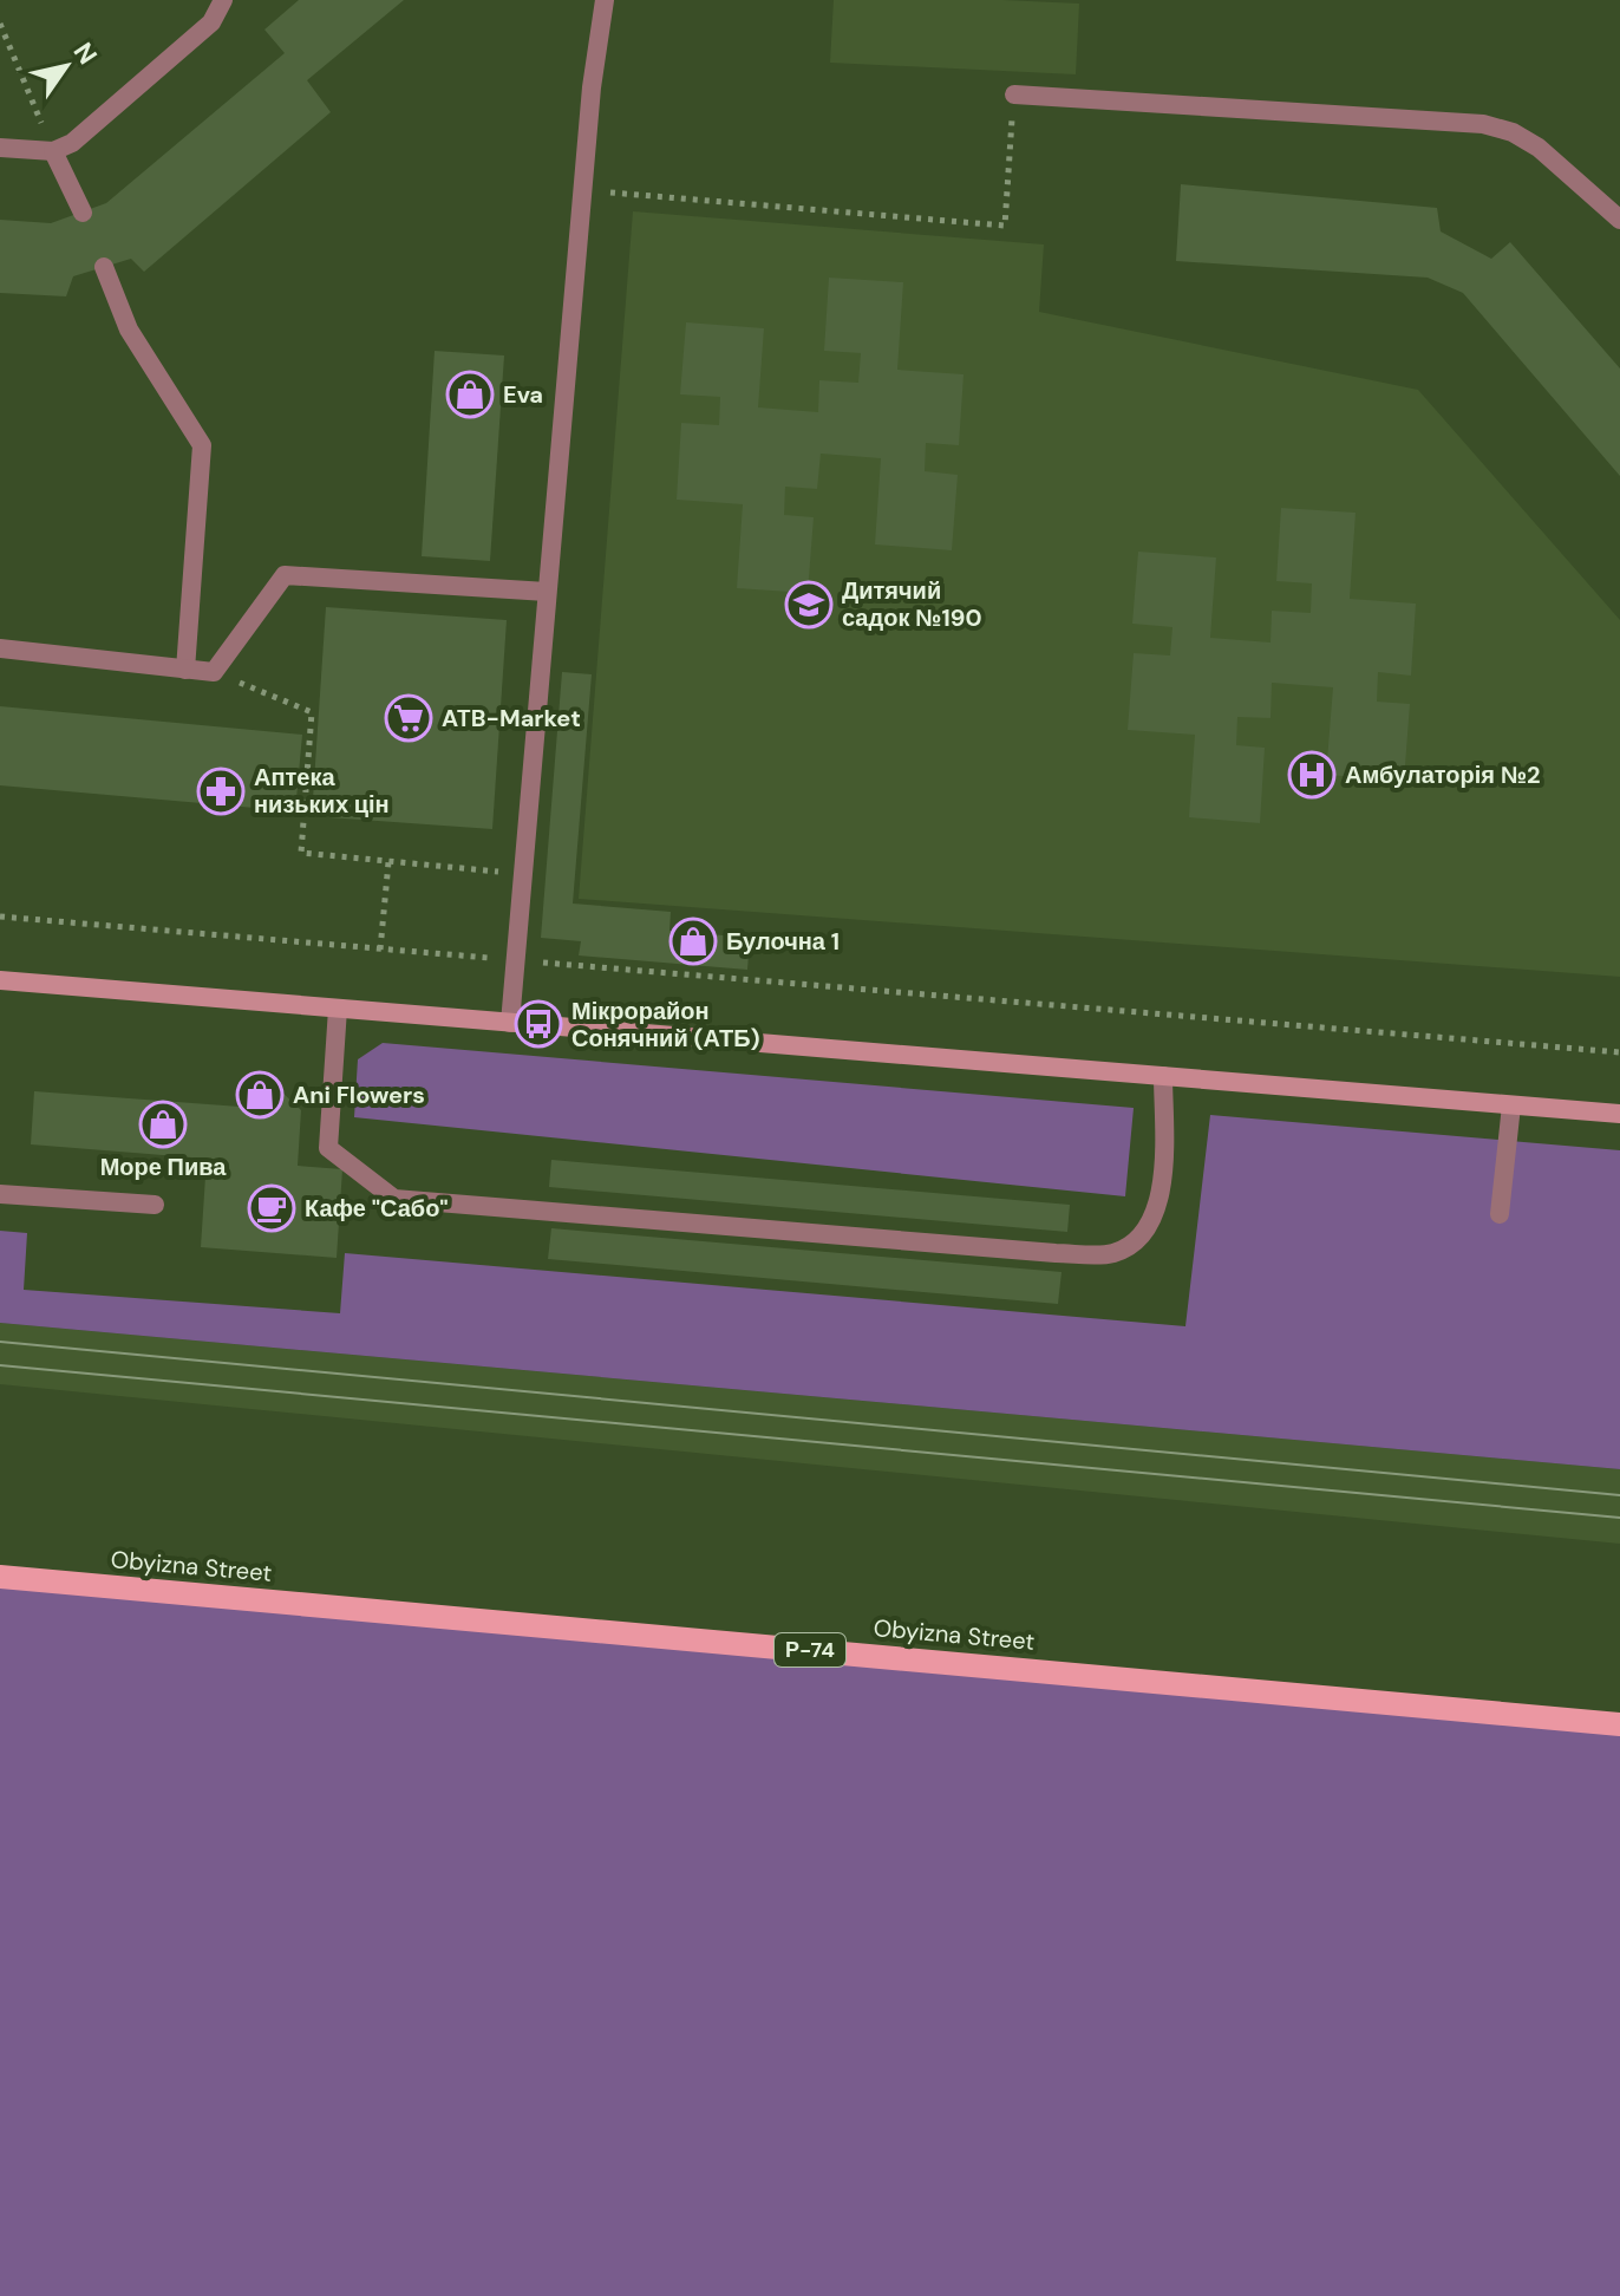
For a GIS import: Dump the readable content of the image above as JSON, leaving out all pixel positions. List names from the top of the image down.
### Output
{
  "streets": {
    "main road": ["Obyizna Street", "Р-74"]
  },
  "places": {
    "shop": [
      "Eva",
      "Булочна 1",
      "Ani Flowers",
      "Море Пива"
    ],
    "school or university": ["Дитячий садок №190"],
    "supermarket": ["ATB-Market"],
    "hospital": ["Амбулаторія №2"],
    "pharmacy": ["Аптека низьких цін"],
    "bus stop": ["Мікрорайон Сонячний (АТБ)"],
    "cafe": ["Кафе \"Сабо\""]
  },
  "north": "top right"
}
